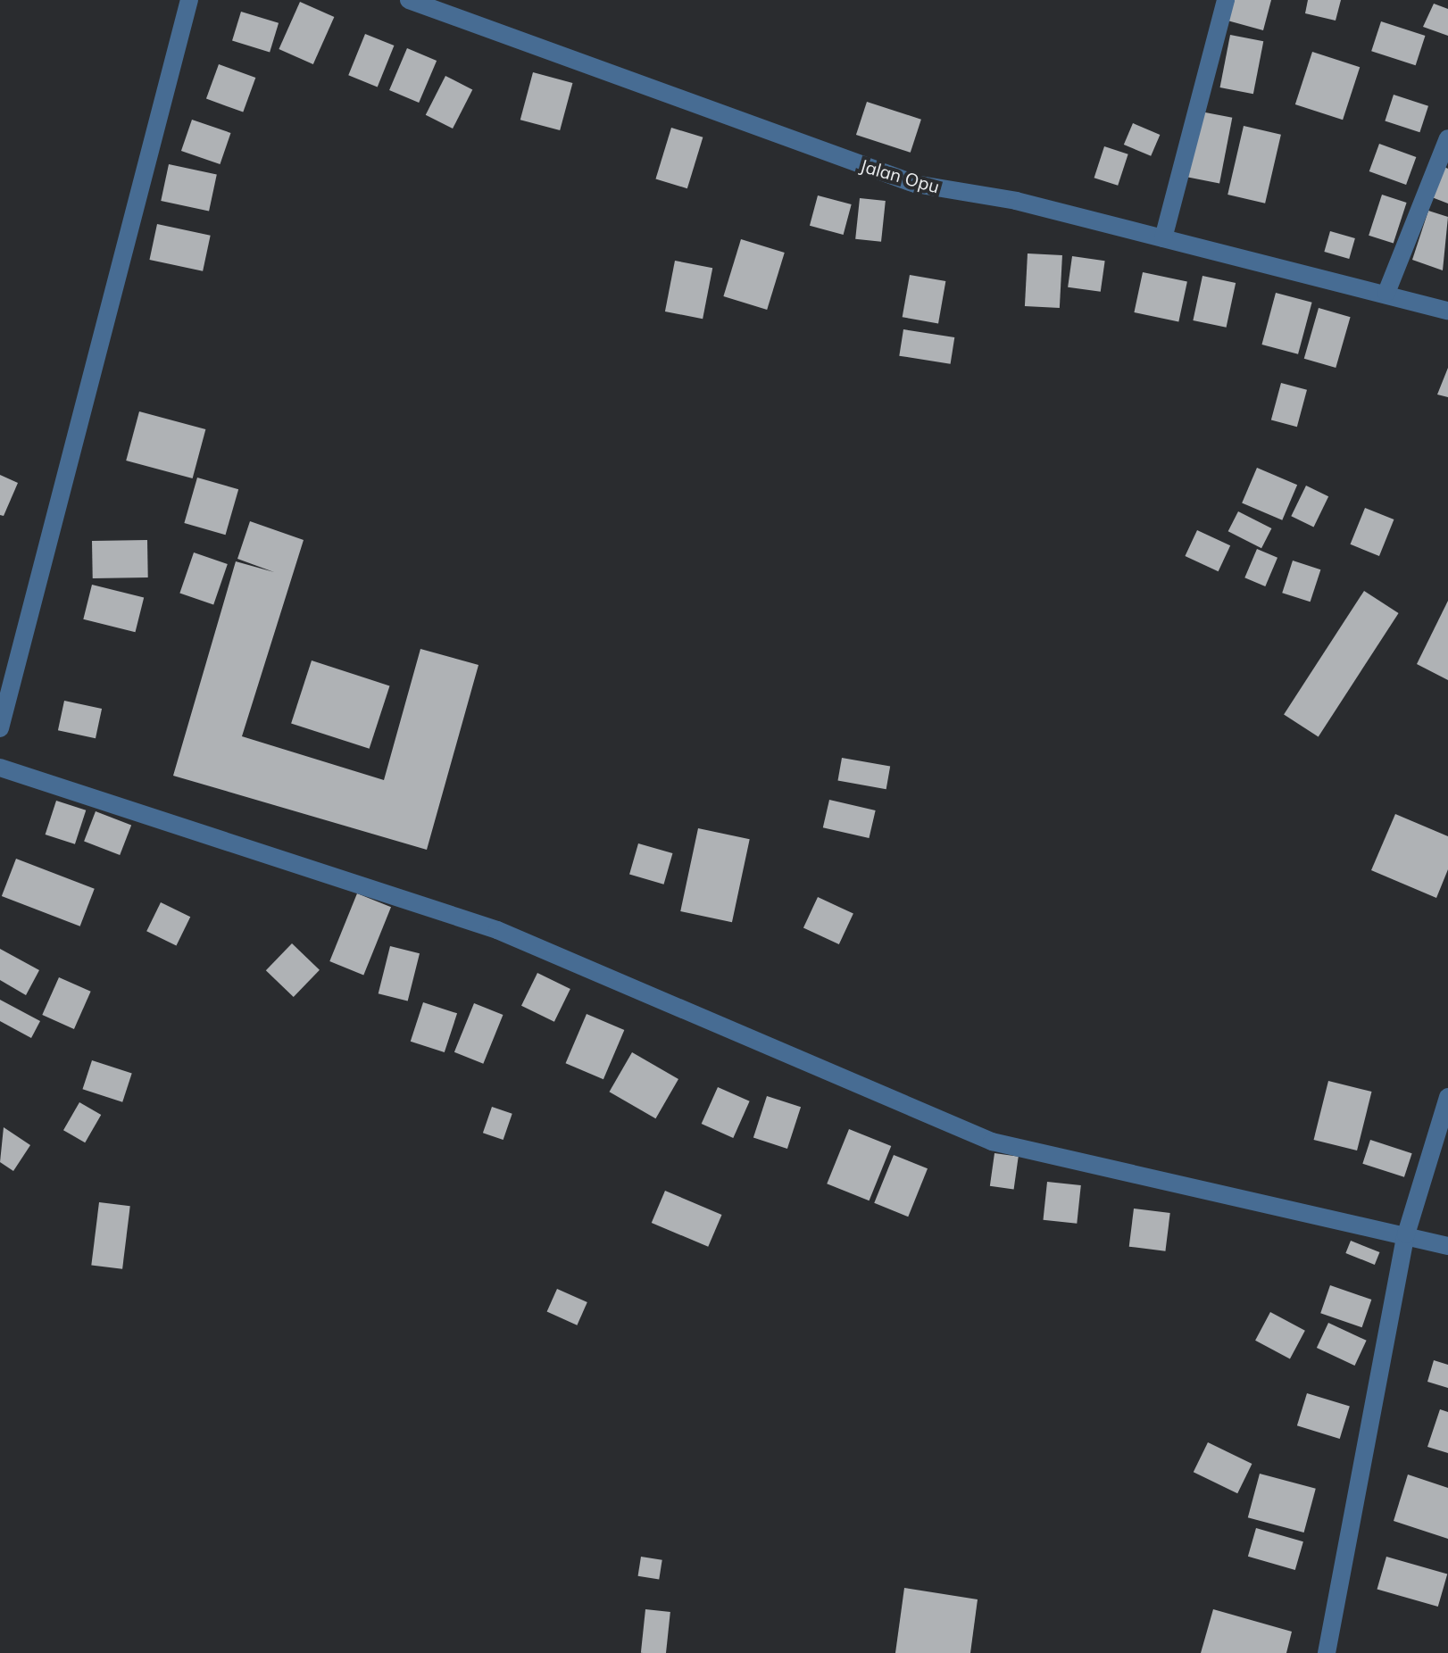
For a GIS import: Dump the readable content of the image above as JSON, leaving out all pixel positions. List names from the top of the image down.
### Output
{
  "streets": {
    "street": ["Jalan Opu"]
  }
}
